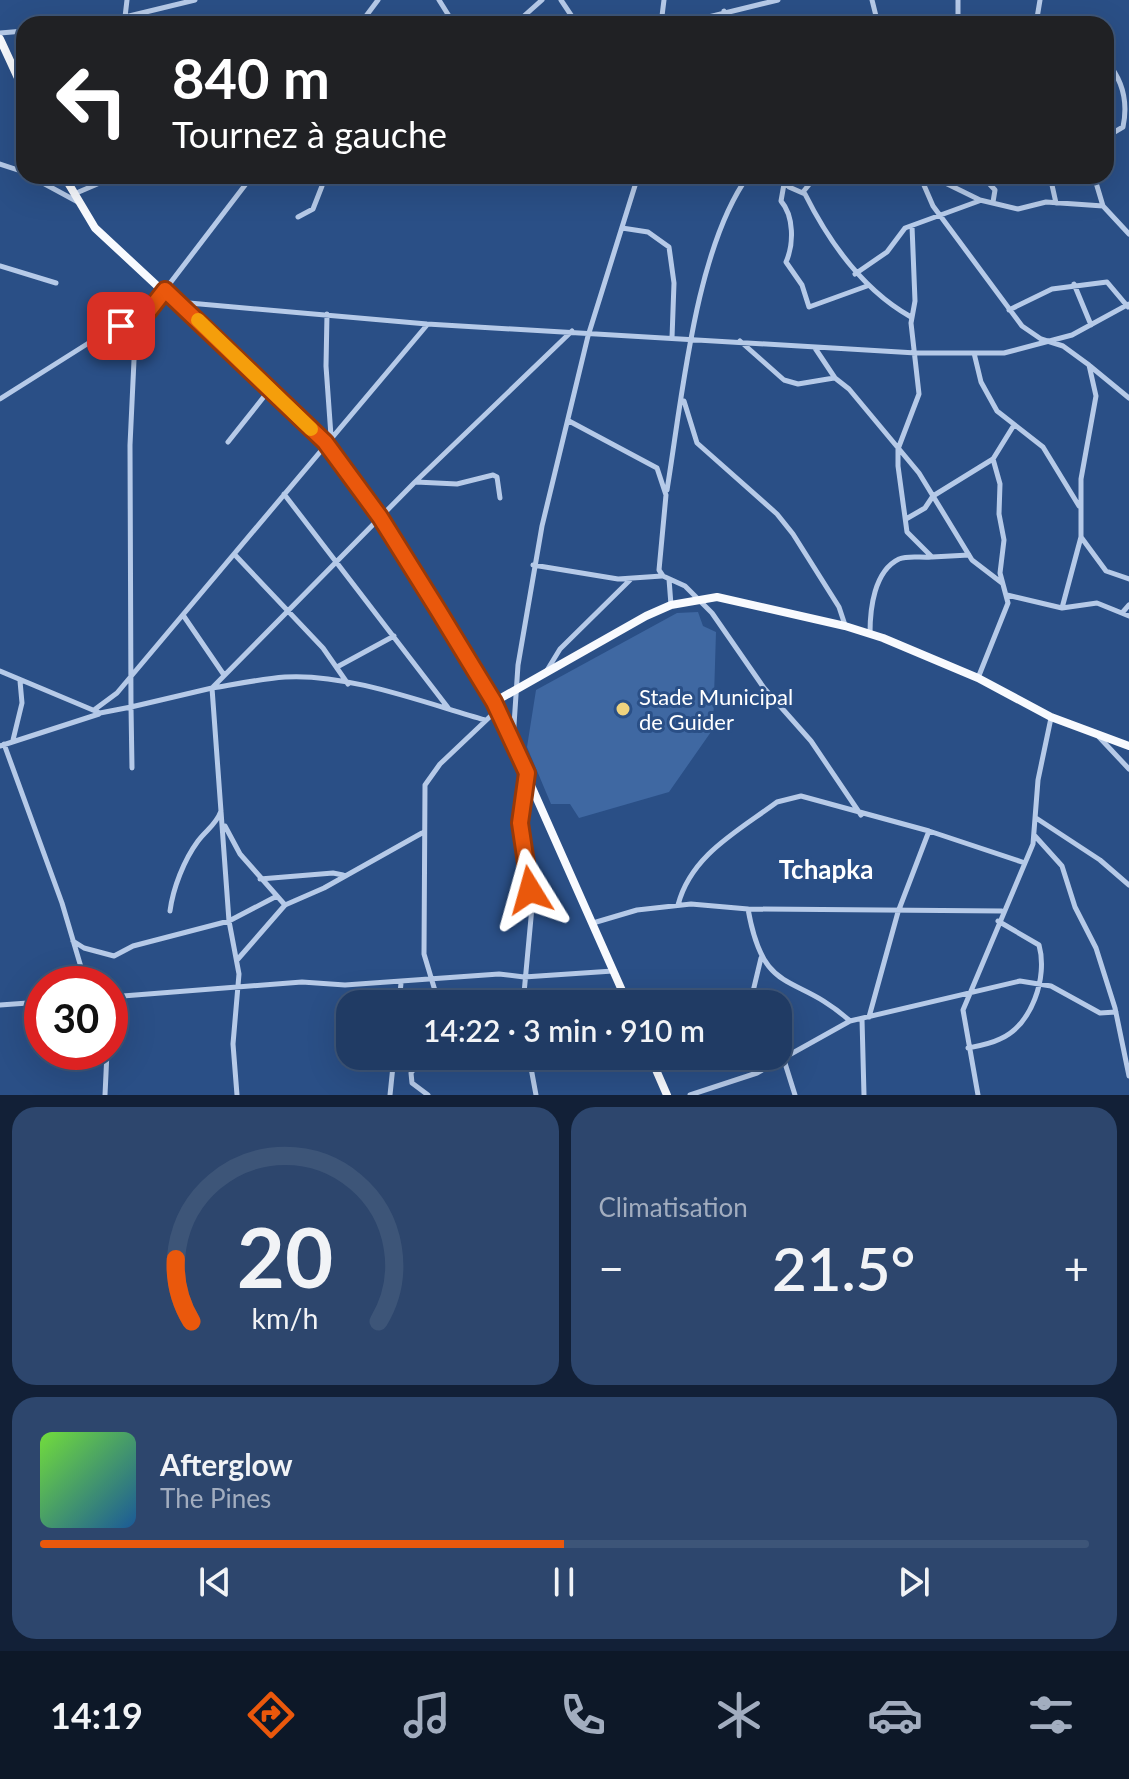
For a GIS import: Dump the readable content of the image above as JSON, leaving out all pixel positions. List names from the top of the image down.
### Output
{
  "districts": ["Tchapka"],
  "places": ["Stade Municipal de Guider"],
  "page": {
    "turn": ["840 m", "Tournez à gauche"],
    "limit": "30",
    "trip": "14:22 · 3 min · 910 m",
    "tile": "Climatisation",
    "heat": ["−", "21.5°", "+"],
    "song": ["Afterglow", "The Pines"],
    "tabs": "14:19",
    "gauge": ["20", "km/h"]
  }
}
